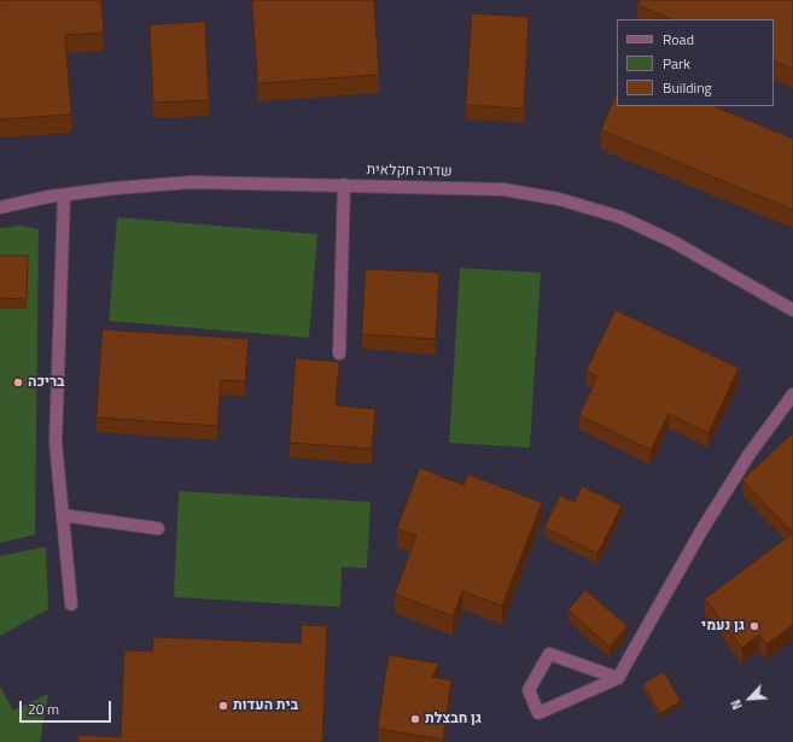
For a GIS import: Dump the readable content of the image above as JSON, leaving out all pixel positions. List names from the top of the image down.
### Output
{
  "streets": {
    "street": ["שדרה חקלאית"]
  },
  "places": [
    "בריכה",
    "גן נעמי",
    "בית העדות",
    "גן חבצלת"
  ],
  "legend": ["Road", "Park", "Building"],
  "scale_bar": "20 m",
  "north": "bottom left"
}
